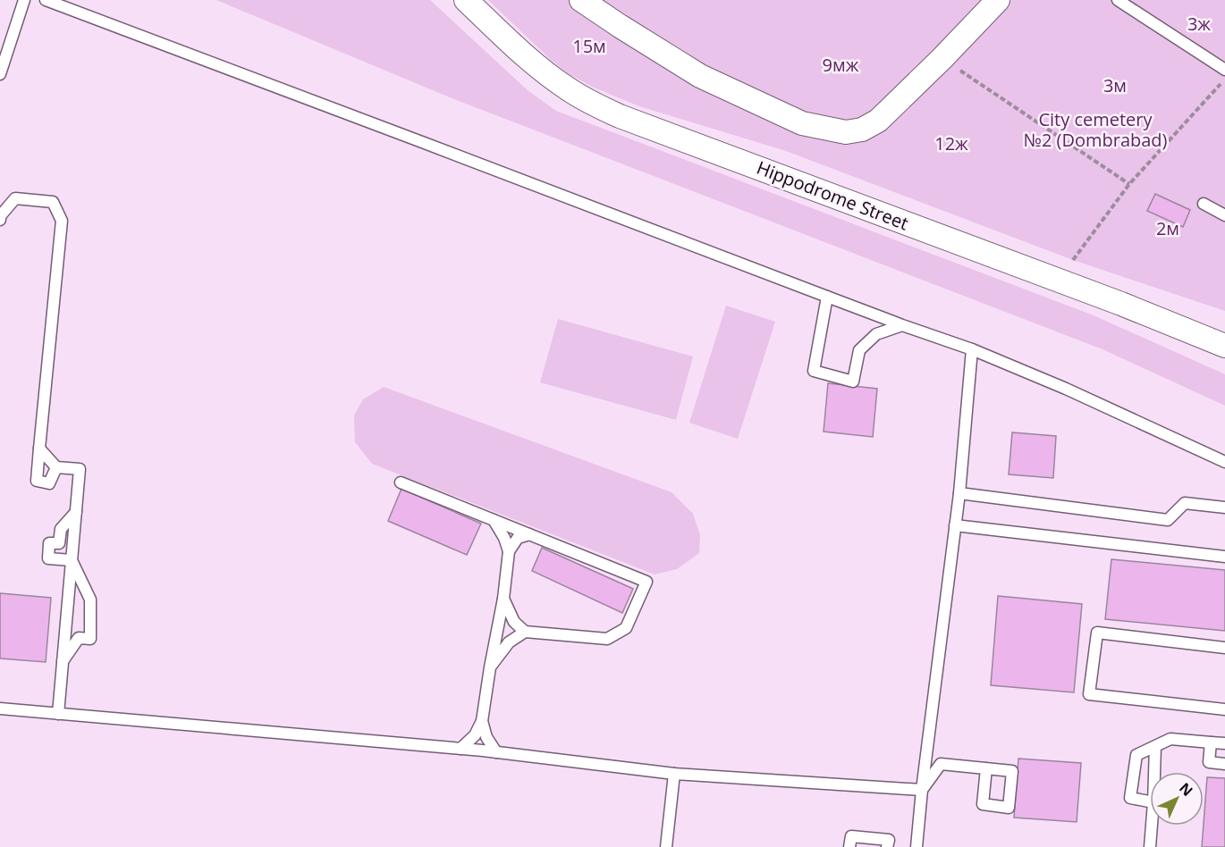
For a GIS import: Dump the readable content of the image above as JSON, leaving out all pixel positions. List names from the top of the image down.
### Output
{
  "streets": {
    "street": ["Hippodrome Street"]
  },
  "parks": [
    "3ж",
    "15м",
    "9мж",
    "3м",
    "City cemetery №2 (Dombrabad)",
    "12ж",
    "2м"
  ],
  "north": "top right"
}
